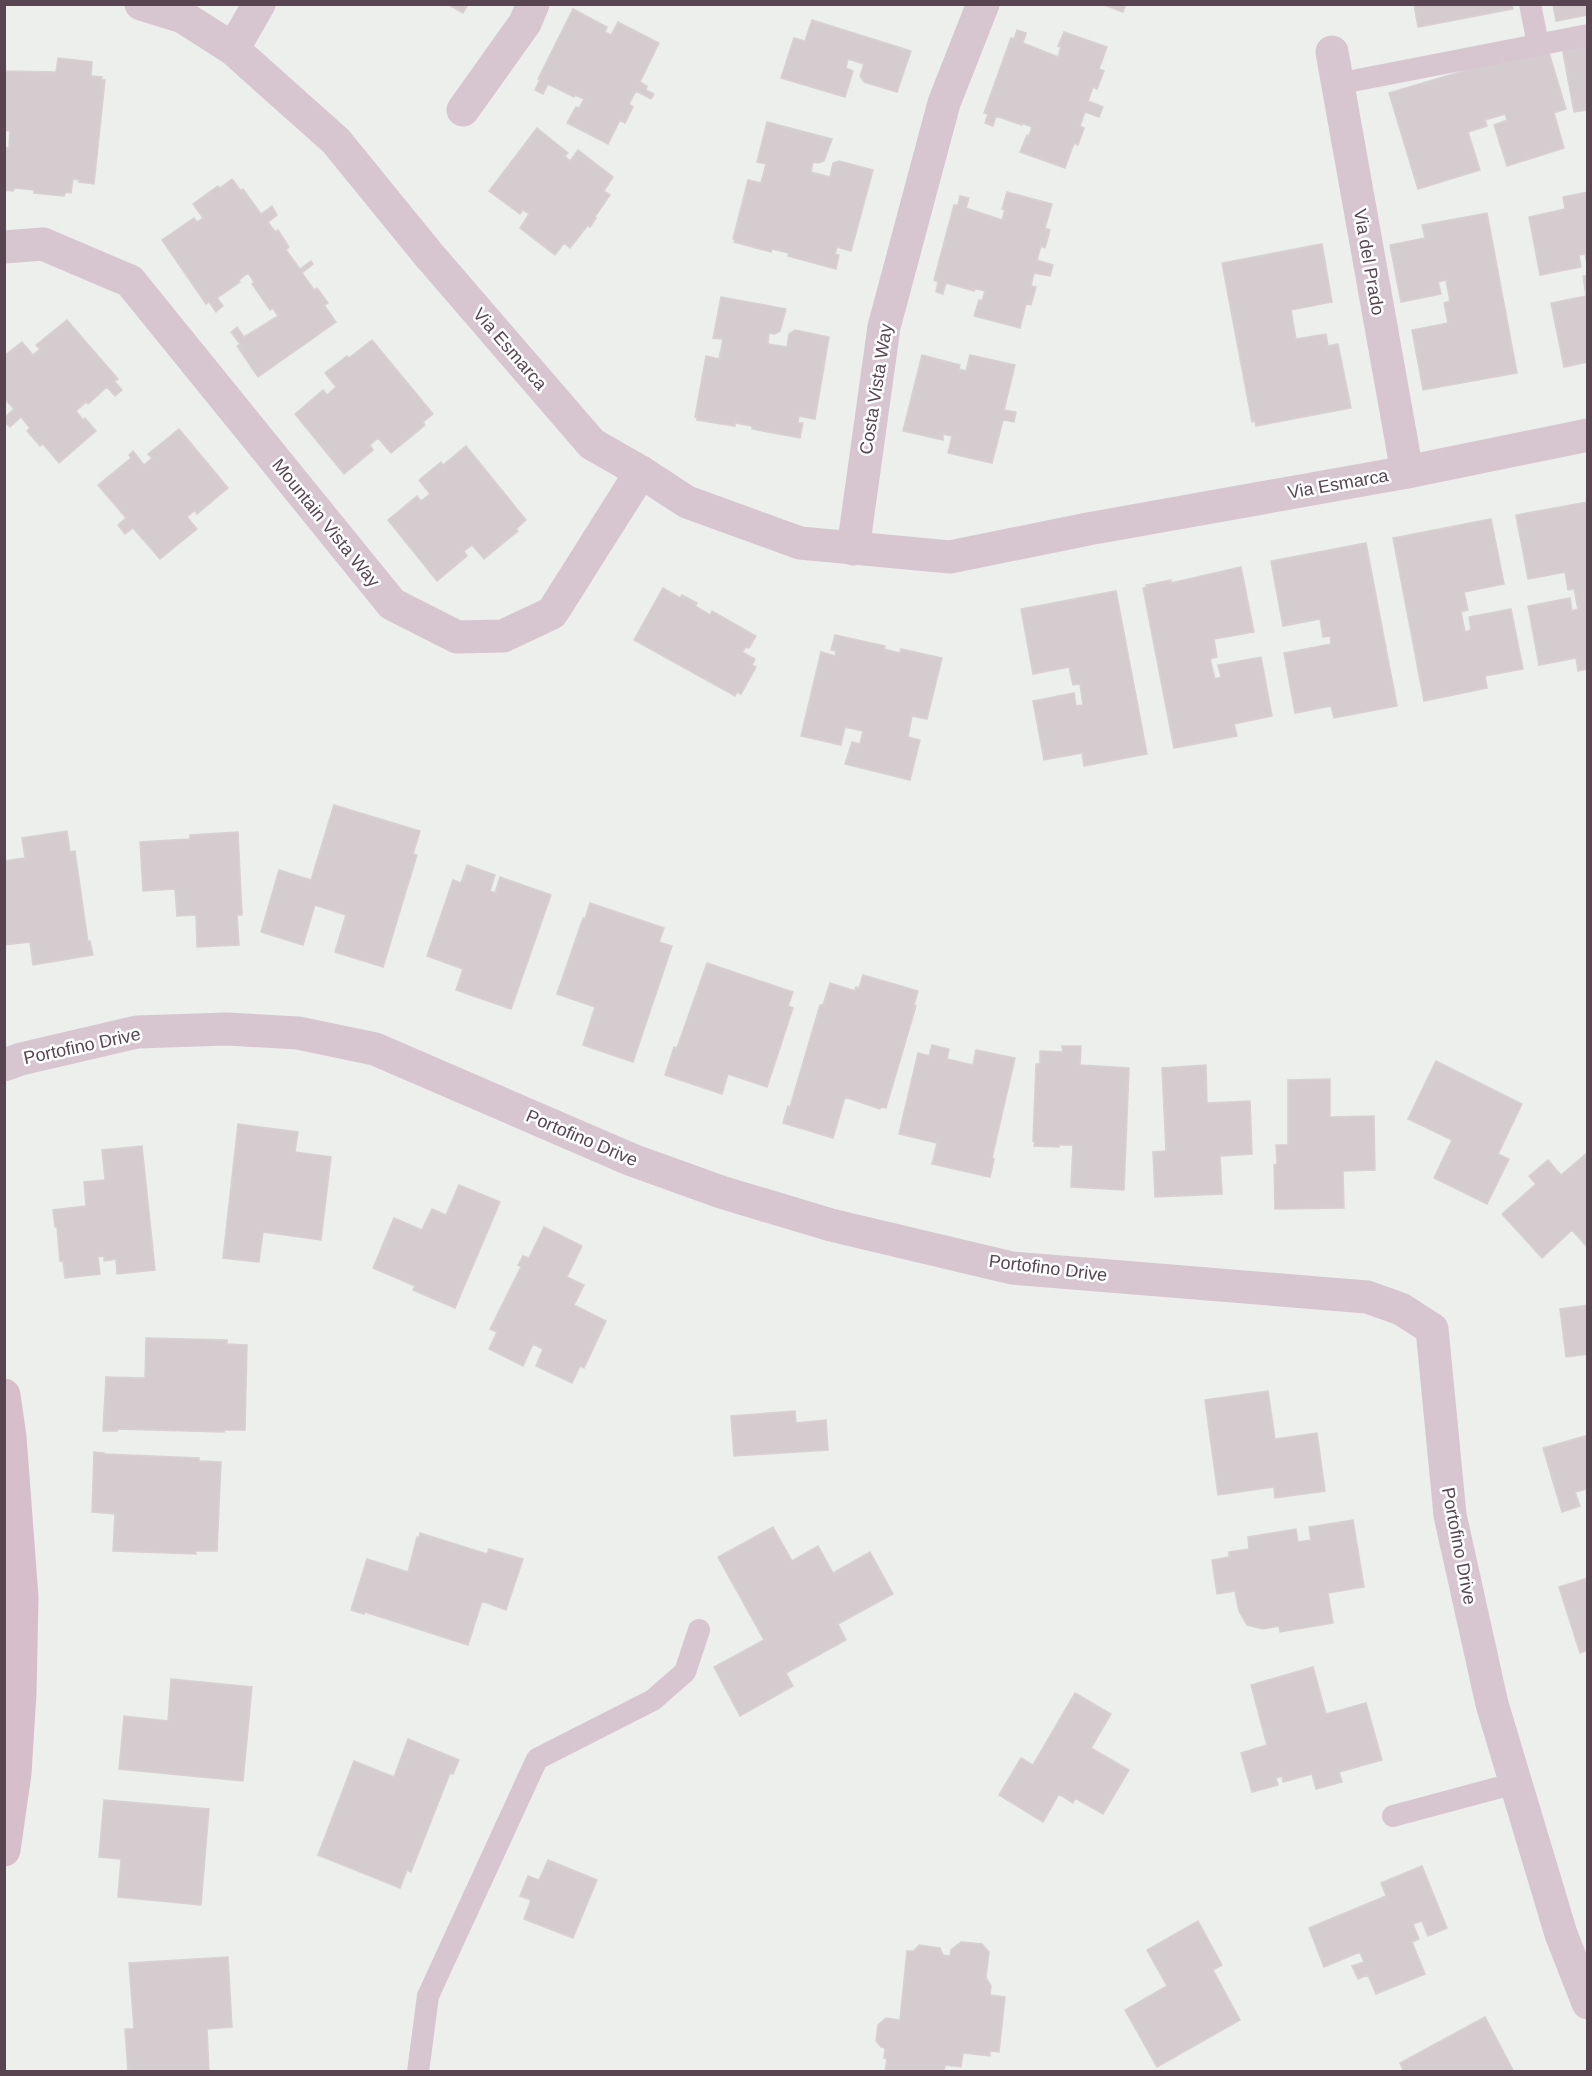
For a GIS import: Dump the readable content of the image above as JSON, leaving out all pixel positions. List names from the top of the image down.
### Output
{
  "streets": {
    "street": [
      "Via del Prado",
      "Via Esmarca",
      "Costa Vista Way",
      "Mountain Vista Way",
      "Portofino Drive"
    ]
  },
  "crossings": [
    ["Via del Prado", "Via Esmarca"],
    ["Via Esmarca", "Costa Vista Way"],
    ["Via Esmarca", "Mountain Vista Way"]
  ]
}
